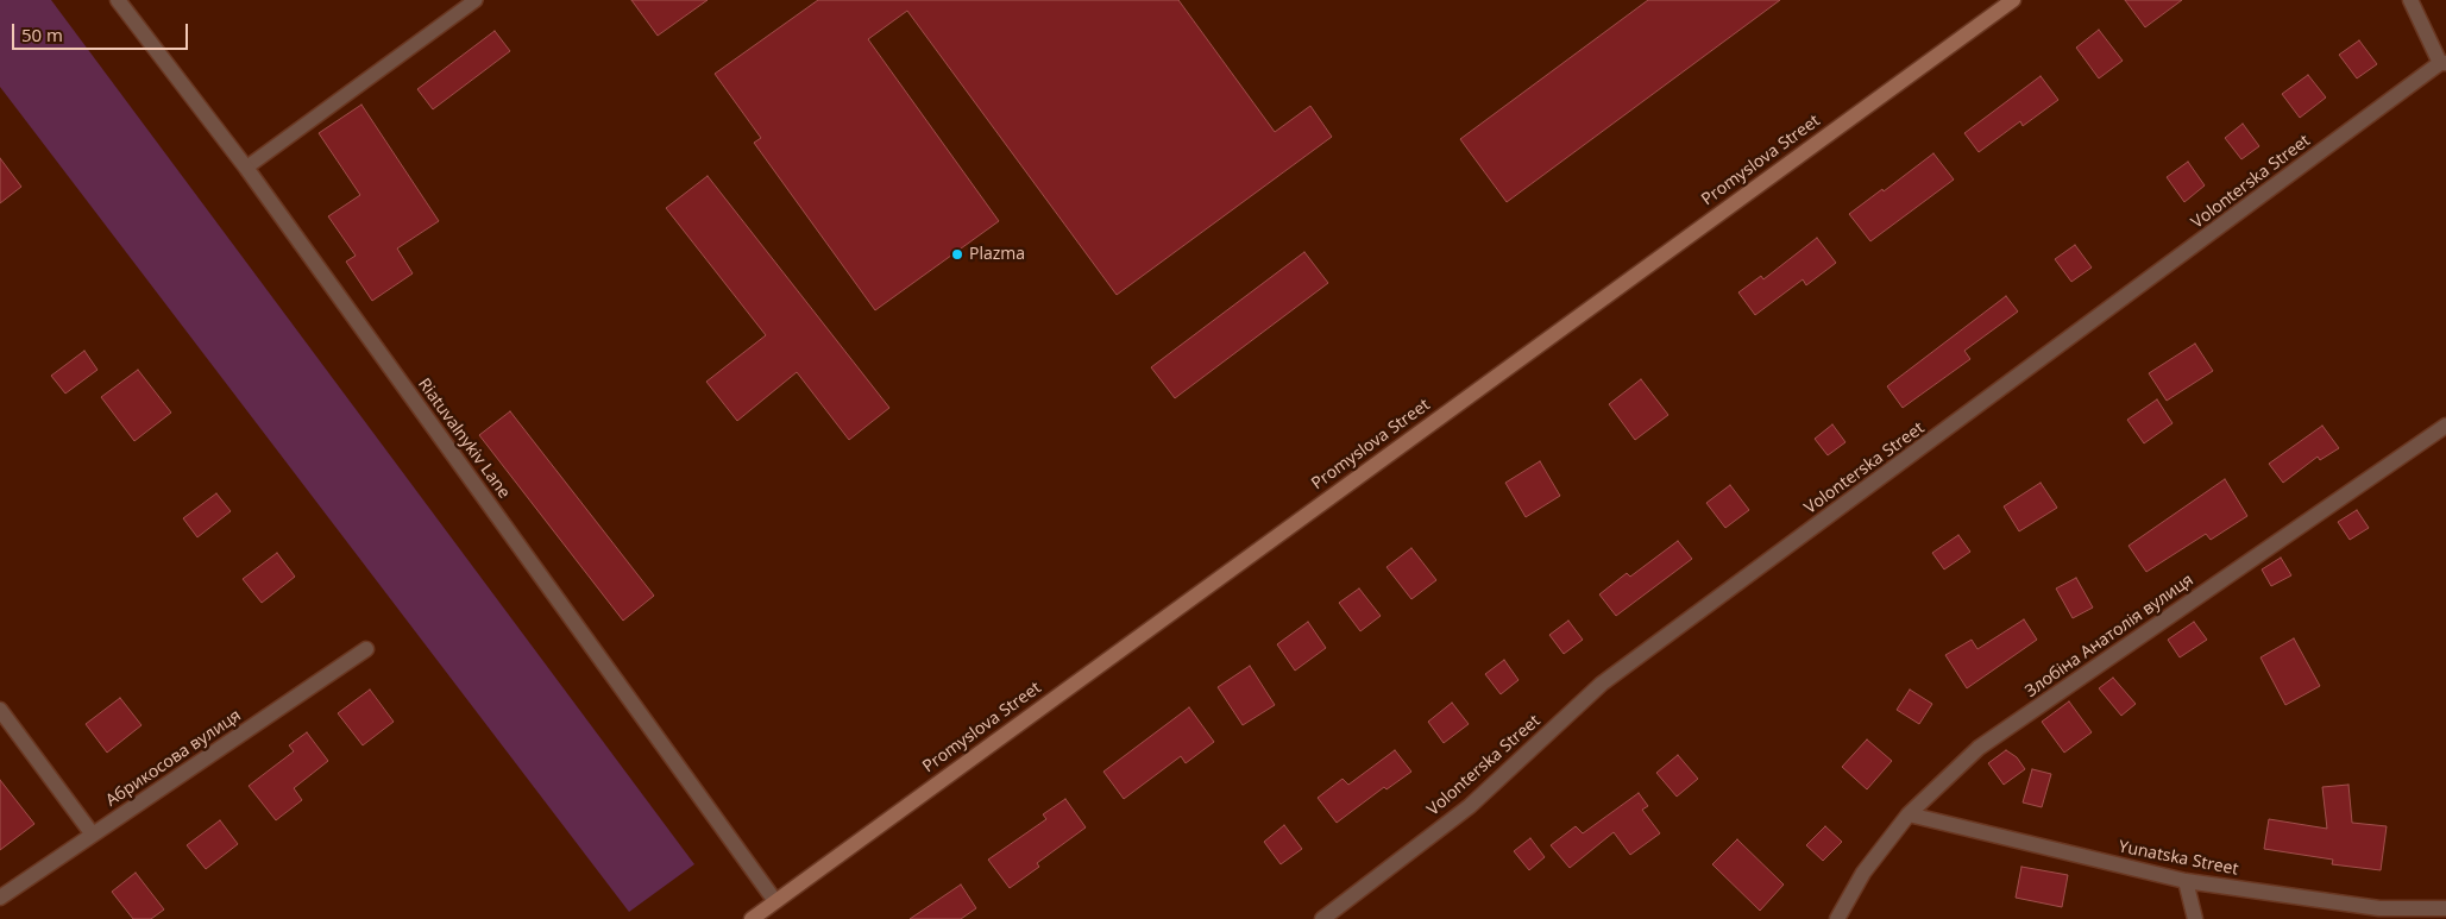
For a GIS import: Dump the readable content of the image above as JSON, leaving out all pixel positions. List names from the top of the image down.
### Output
{
  "streets": {
    "street": [
      "Promyslova Street",
      "Volonterska Street",
      "Riatuvalnykiv Lane",
      "Злобіна Анатолія вулиця",
      "Абрикосова вулиця",
      "Yunatska Street"
    ]
  },
  "crossings": [
    ["Promyslova Street", "Riatuvalnykiv Lane"],
    ["Злобіна Анатолія вулиця", "Yunatska Street"]
  ],
  "places": ["Plazma"],
  "scale_bar": "50 m"
}
